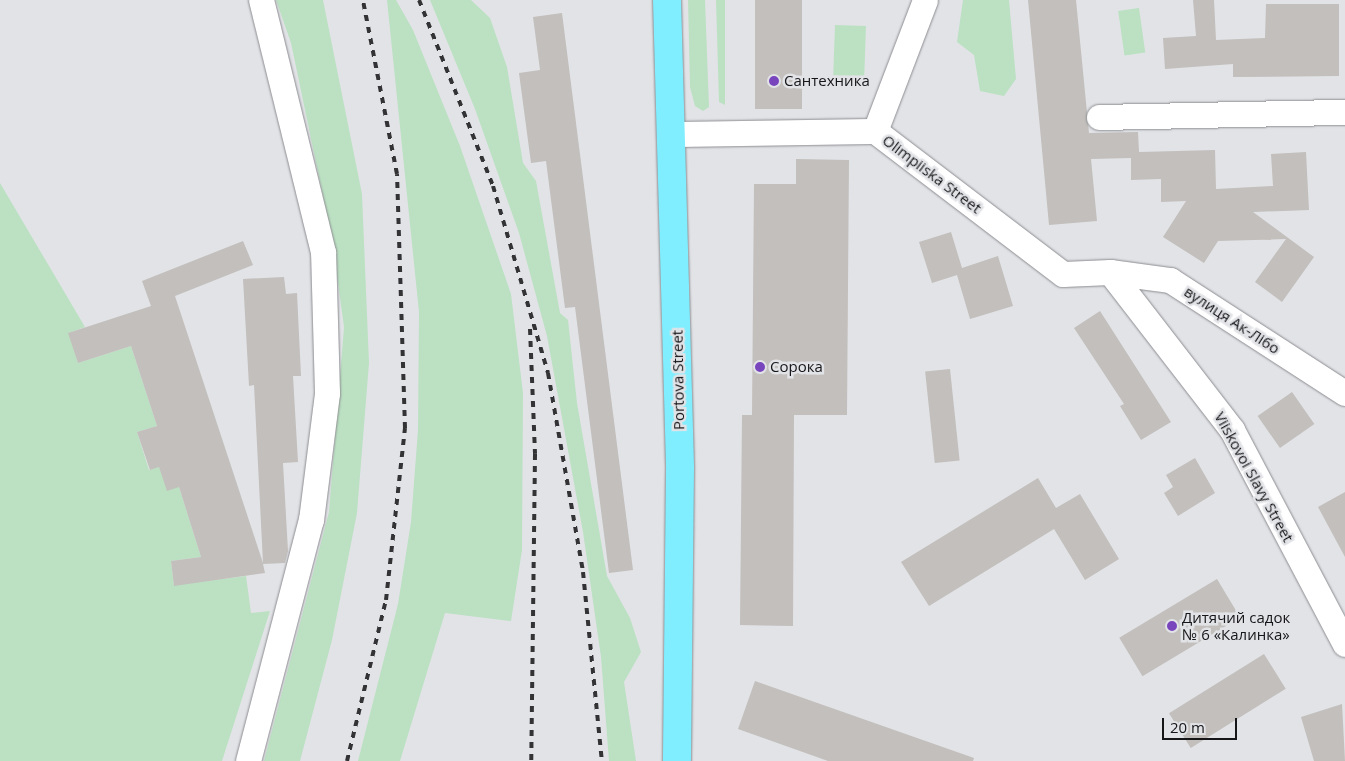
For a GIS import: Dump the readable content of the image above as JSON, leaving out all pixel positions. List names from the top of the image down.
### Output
{
  "streets": {
    "main road": ["Portova Street"],
    "street": ["Olimpiiska Street", "вулиця Ак-Лібо", "Viiskovoi Slavy Street"]
  },
  "crossings": [
    ["Olimpiiska Street", "вулиця Ак-Лібо"],
    ["Olimpiiska Street", "Portova Street"],
    ["Olimpiiska Street", "Viiskovoi Slavy Street"],
    ["вулиця Ак-Лібо", "Viiskovoi Slavy Street"]
  ],
  "places": ["Сантехника", "Сорока", "Дитячий садок № 6 «Калинка»"],
  "scale_bar": "20 m"
}
